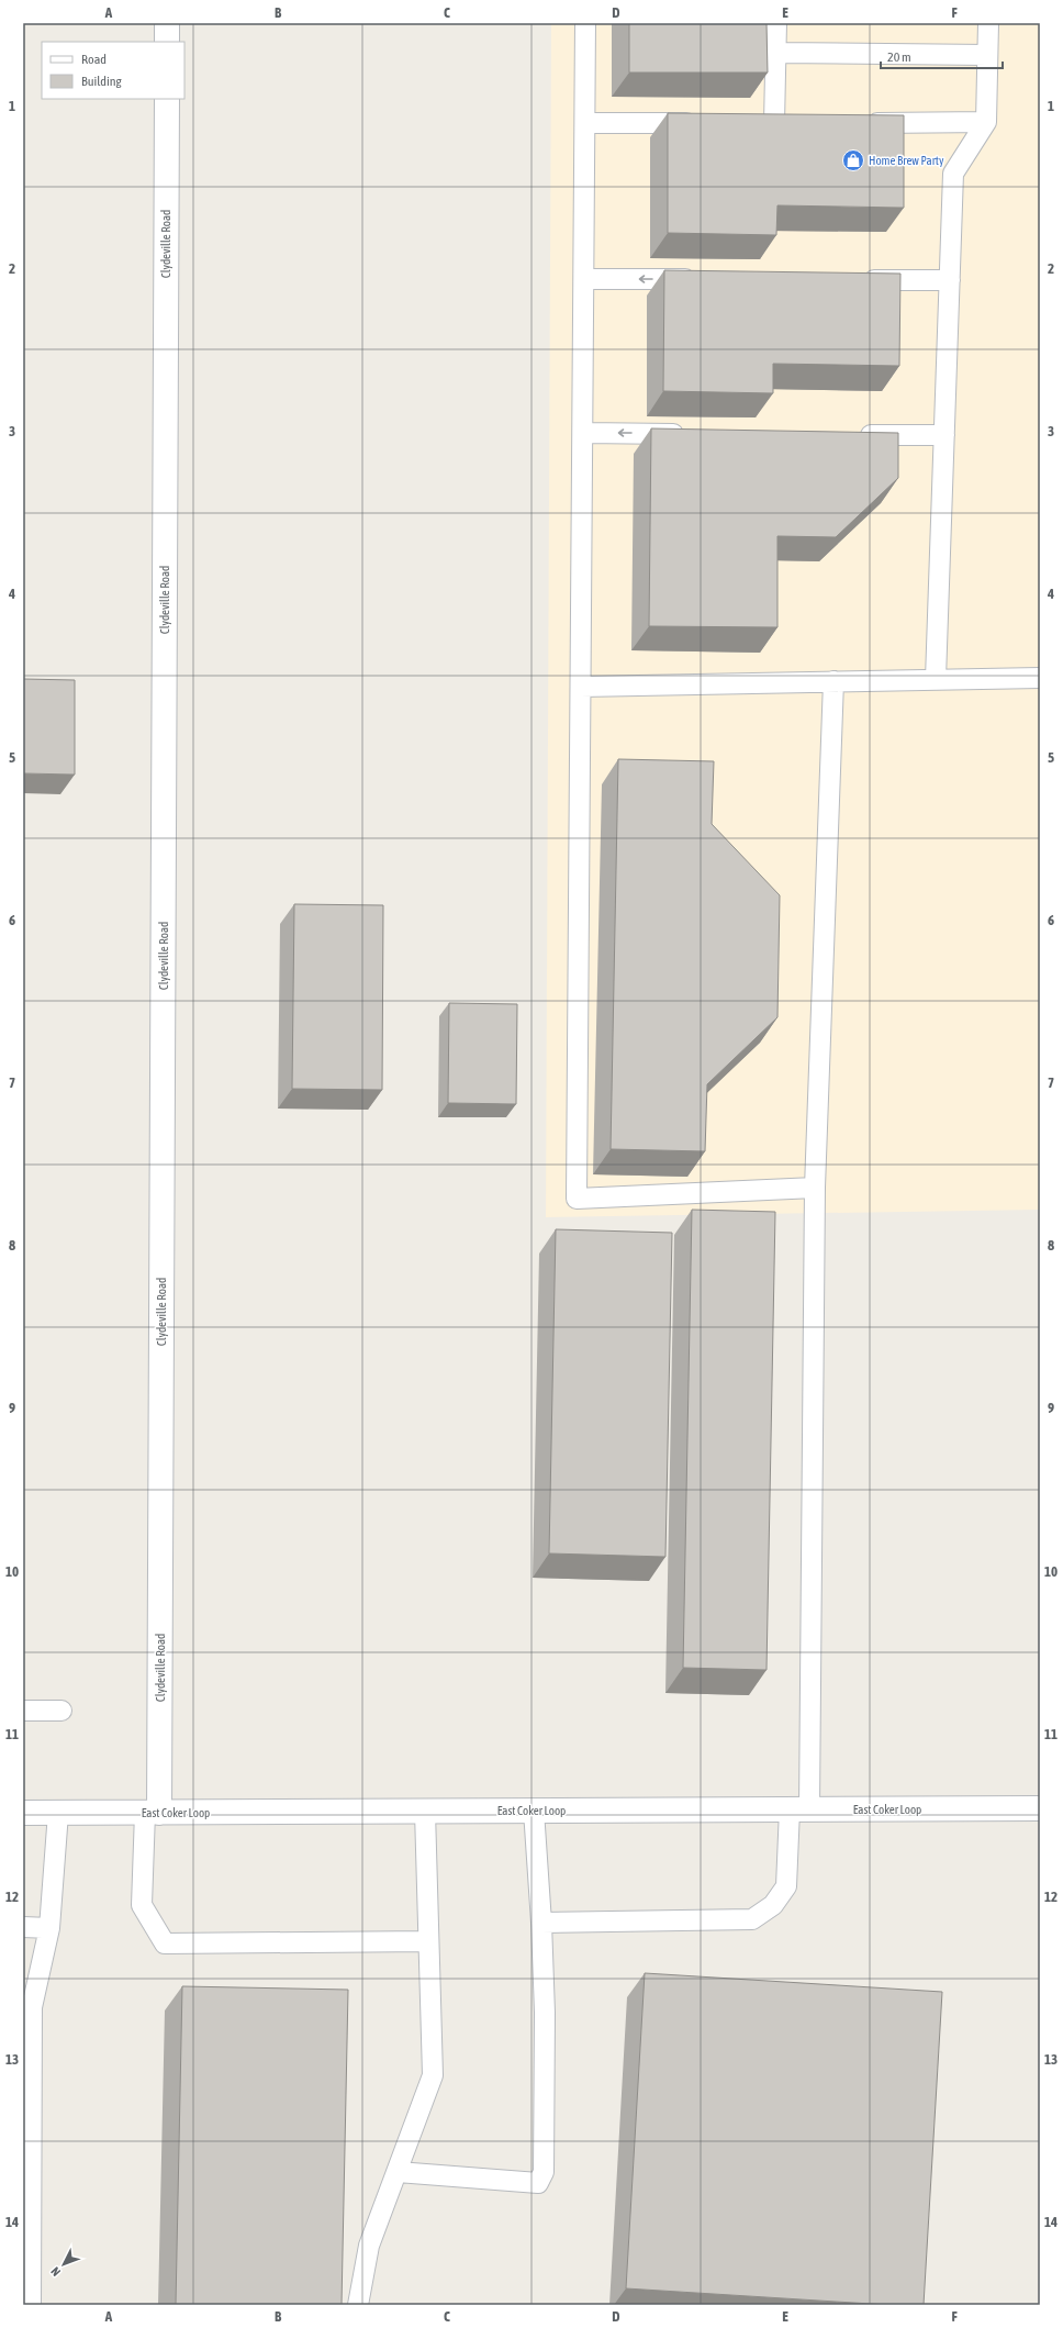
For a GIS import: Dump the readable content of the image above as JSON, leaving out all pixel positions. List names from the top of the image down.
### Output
{
  "streets": {
    "street": ["Clydeville Road", "East Coker Loop"]
  },
  "crossings": [
    ["Clydeville Road", "East Coker Loop"]
  ],
  "places": {
    "shop": ["Home Brew Party"]
  },
  "legend": ["Road", "Building"],
  "scale_bar": "20 m",
  "north": "bottom left",
  "grid": {
    "columns": [
      "A",
      "B",
      "C",
      "D",
      "E",
      "F"
    ],
    "rows": [
      "1",
      "2",
      "3",
      "4",
      "5",
      "6",
      "7",
      "8",
      "9",
      "10",
      "11",
      "12",
      "13",
      "14"
    ]
  }
}
